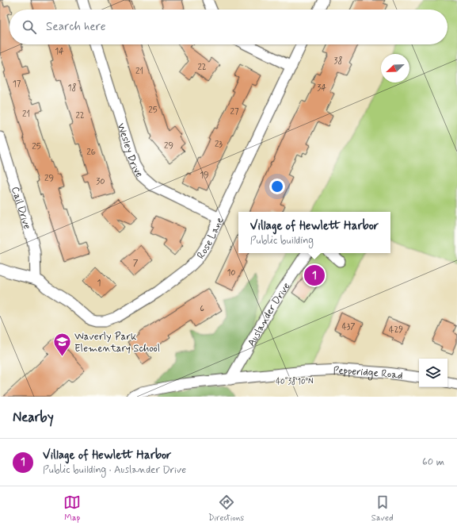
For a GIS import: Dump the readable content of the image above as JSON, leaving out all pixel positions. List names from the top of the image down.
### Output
{
  "streets": {
    "street": [
      "Wesley Drive",
      "Cail Drive",
      "Rose Lane",
      "Auslander Drive",
      "Pepperidge Road"
    ]
  },
  "crossings": [
    ["Wesley Drive", "Rose Lane"],
    ["Cail Drive", "Rose Lane"],
    ["Auslander Drive", "Pepperidge Road"]
  ],
  "places": {
    "school or university": ["Waverly Park Elementary School"]
  },
  "house_numbers": [
    "14",
    "38",
    "22",
    "21",
    "17",
    "18",
    "34",
    "25",
    "27",
    "21",
    "22",
    "23",
    "29",
    "25",
    "26",
    "19",
    "29",
    "30",
    "7",
    "10",
    "1",
    "6",
    "437",
    "429"
  ],
  "north": "bottom left",
  "page": {
    "search": "Search here",
    "popup": ["Village of Hewlett Harbor", "Public building"],
    "pins": "1",
    "heading": "Nearby",
    "list": [
      {
        "mark": "1",
        "name": "Village of Hewlett Harbor",
        "note": "Public building · Auslander Drive",
        "value": "60 m"
      }
    ],
    "nav": ["Map", "Directions", "Saved"]
  },
  "coordinates": ["40°38'10\"N"]
}
